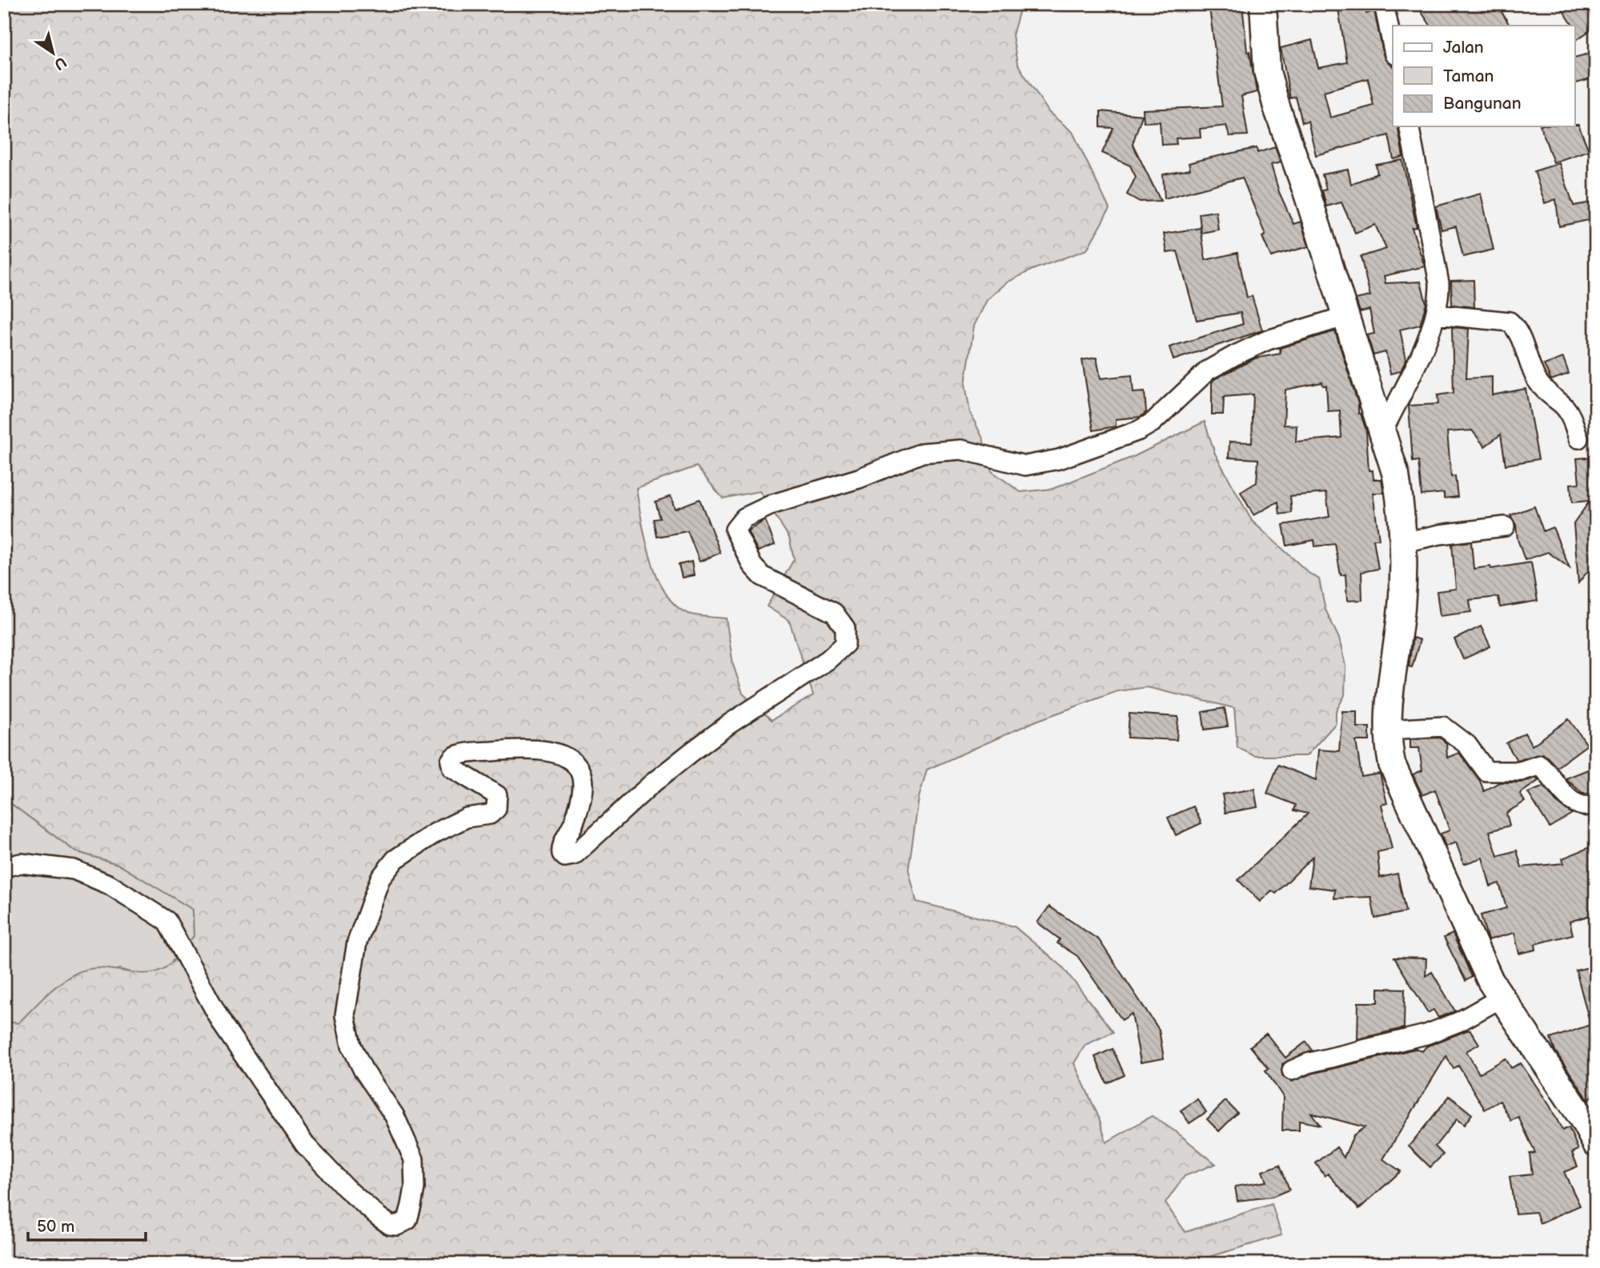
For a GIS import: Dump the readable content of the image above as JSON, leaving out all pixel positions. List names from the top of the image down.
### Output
{
  "legend": ["Jalan", "Taman", "Bangunan"],
  "scale_bar": "50 m",
  "north": "bottom right"
}
